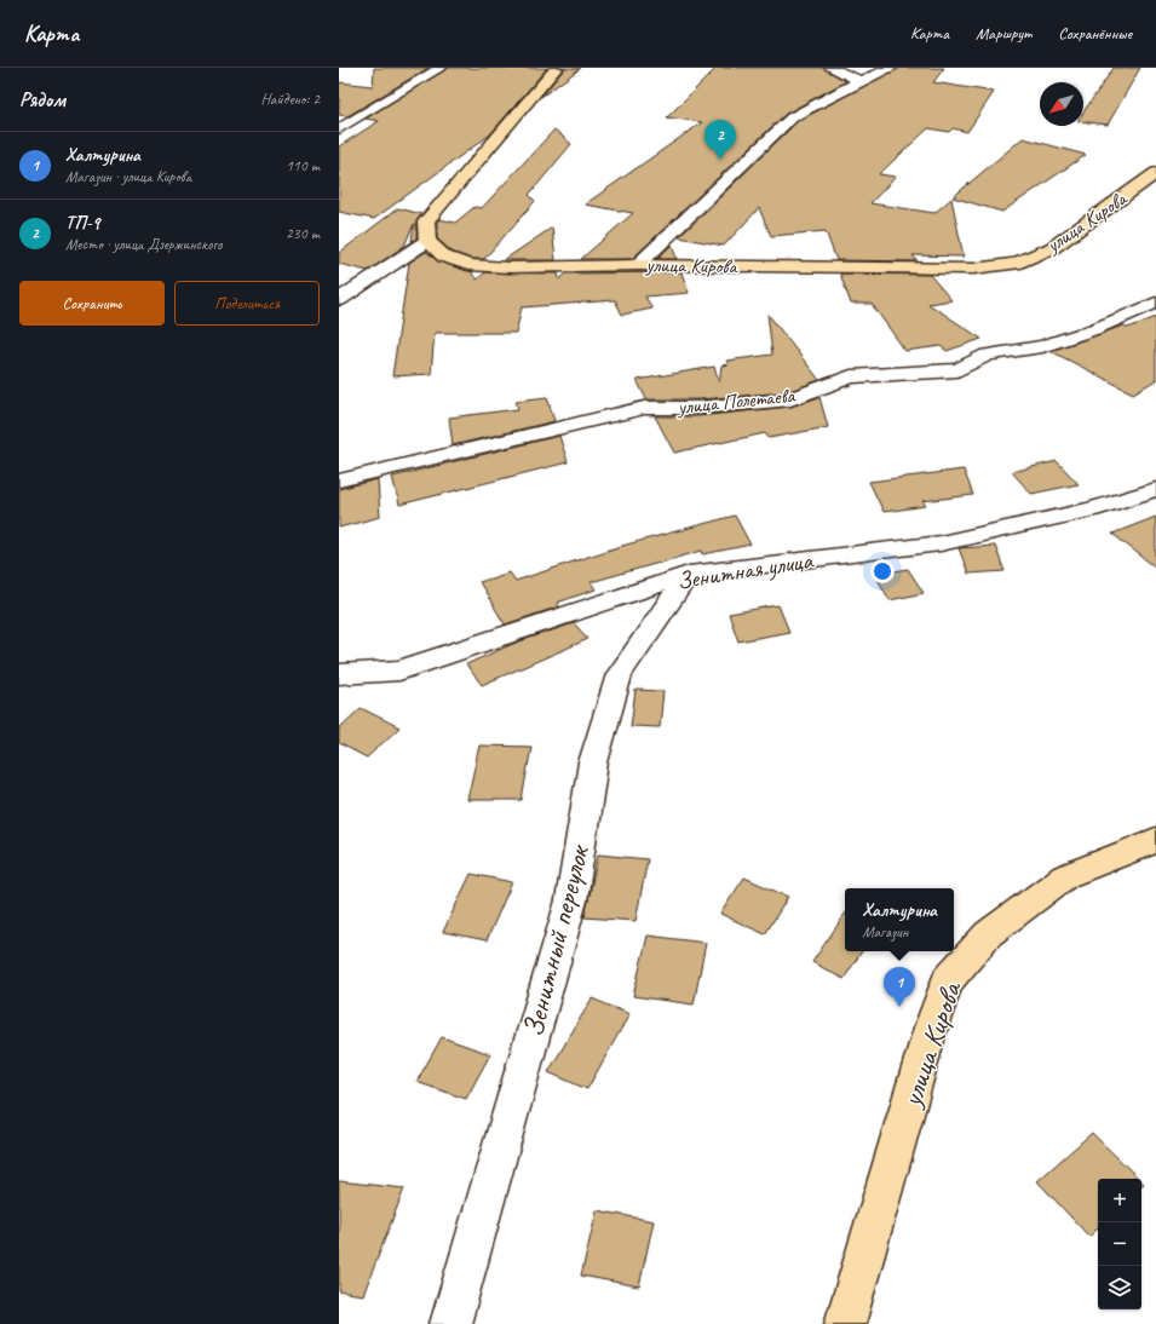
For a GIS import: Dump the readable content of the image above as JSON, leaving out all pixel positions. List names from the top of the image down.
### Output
{
  "streets": {
    "main road": ["улица Кирова"],
    "street": ["улица Полетаева", "Зенитная улица", "Зенитный переулок"]
  },
  "crossings": [
    ["Зенитная улица", "Зенитный переулок"]
  ],
  "north": "bottom left",
  "page": {
    "header": "Карта",
    "nav": ["Карта", "Маршрут", "Сохранённые"],
    "heading": ["Рядом", "Найдено: 2"],
    "pins": ["2", "1"],
    "list": [
      {
        "mark": "1",
        "name": "Халтурина",
        "note": "Магазин · улица Кирова",
        "value": "110 m"
      },
      {
        "mark": "2",
        "name": "ТП-9",
        "note": "Место · улица Дзержинского",
        "value": "230 m"
      }
    ],
    "buttons": ["Сохранить", "Поделиться"],
    "popup": ["Халтурина", "Магазин"],
    "map_buttons": ["+", "−"]
  }
}
